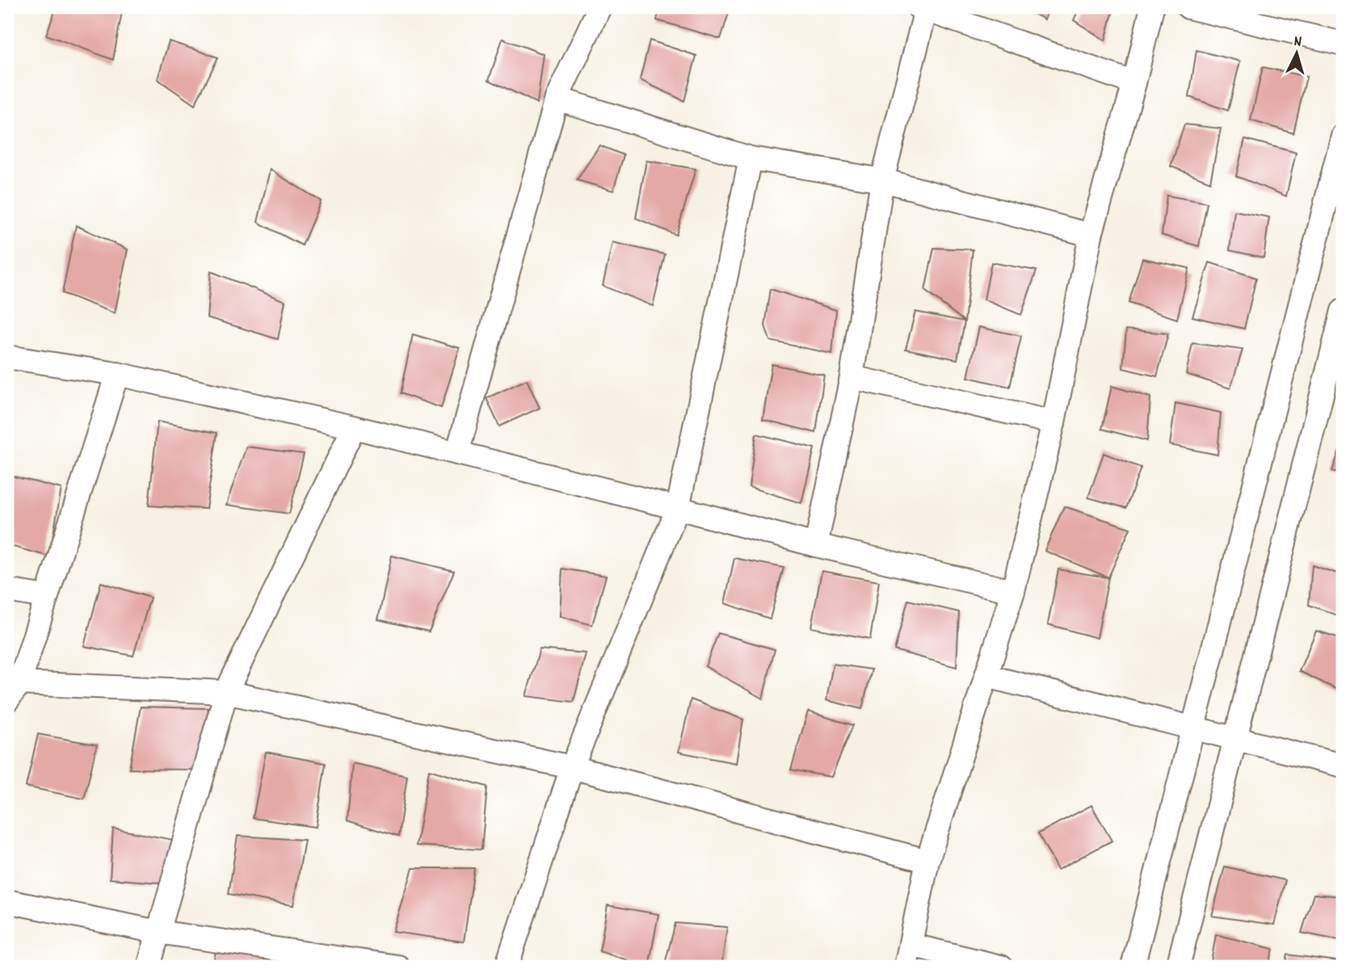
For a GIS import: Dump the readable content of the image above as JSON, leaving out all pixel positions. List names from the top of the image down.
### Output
{
  "north": "top"
}
